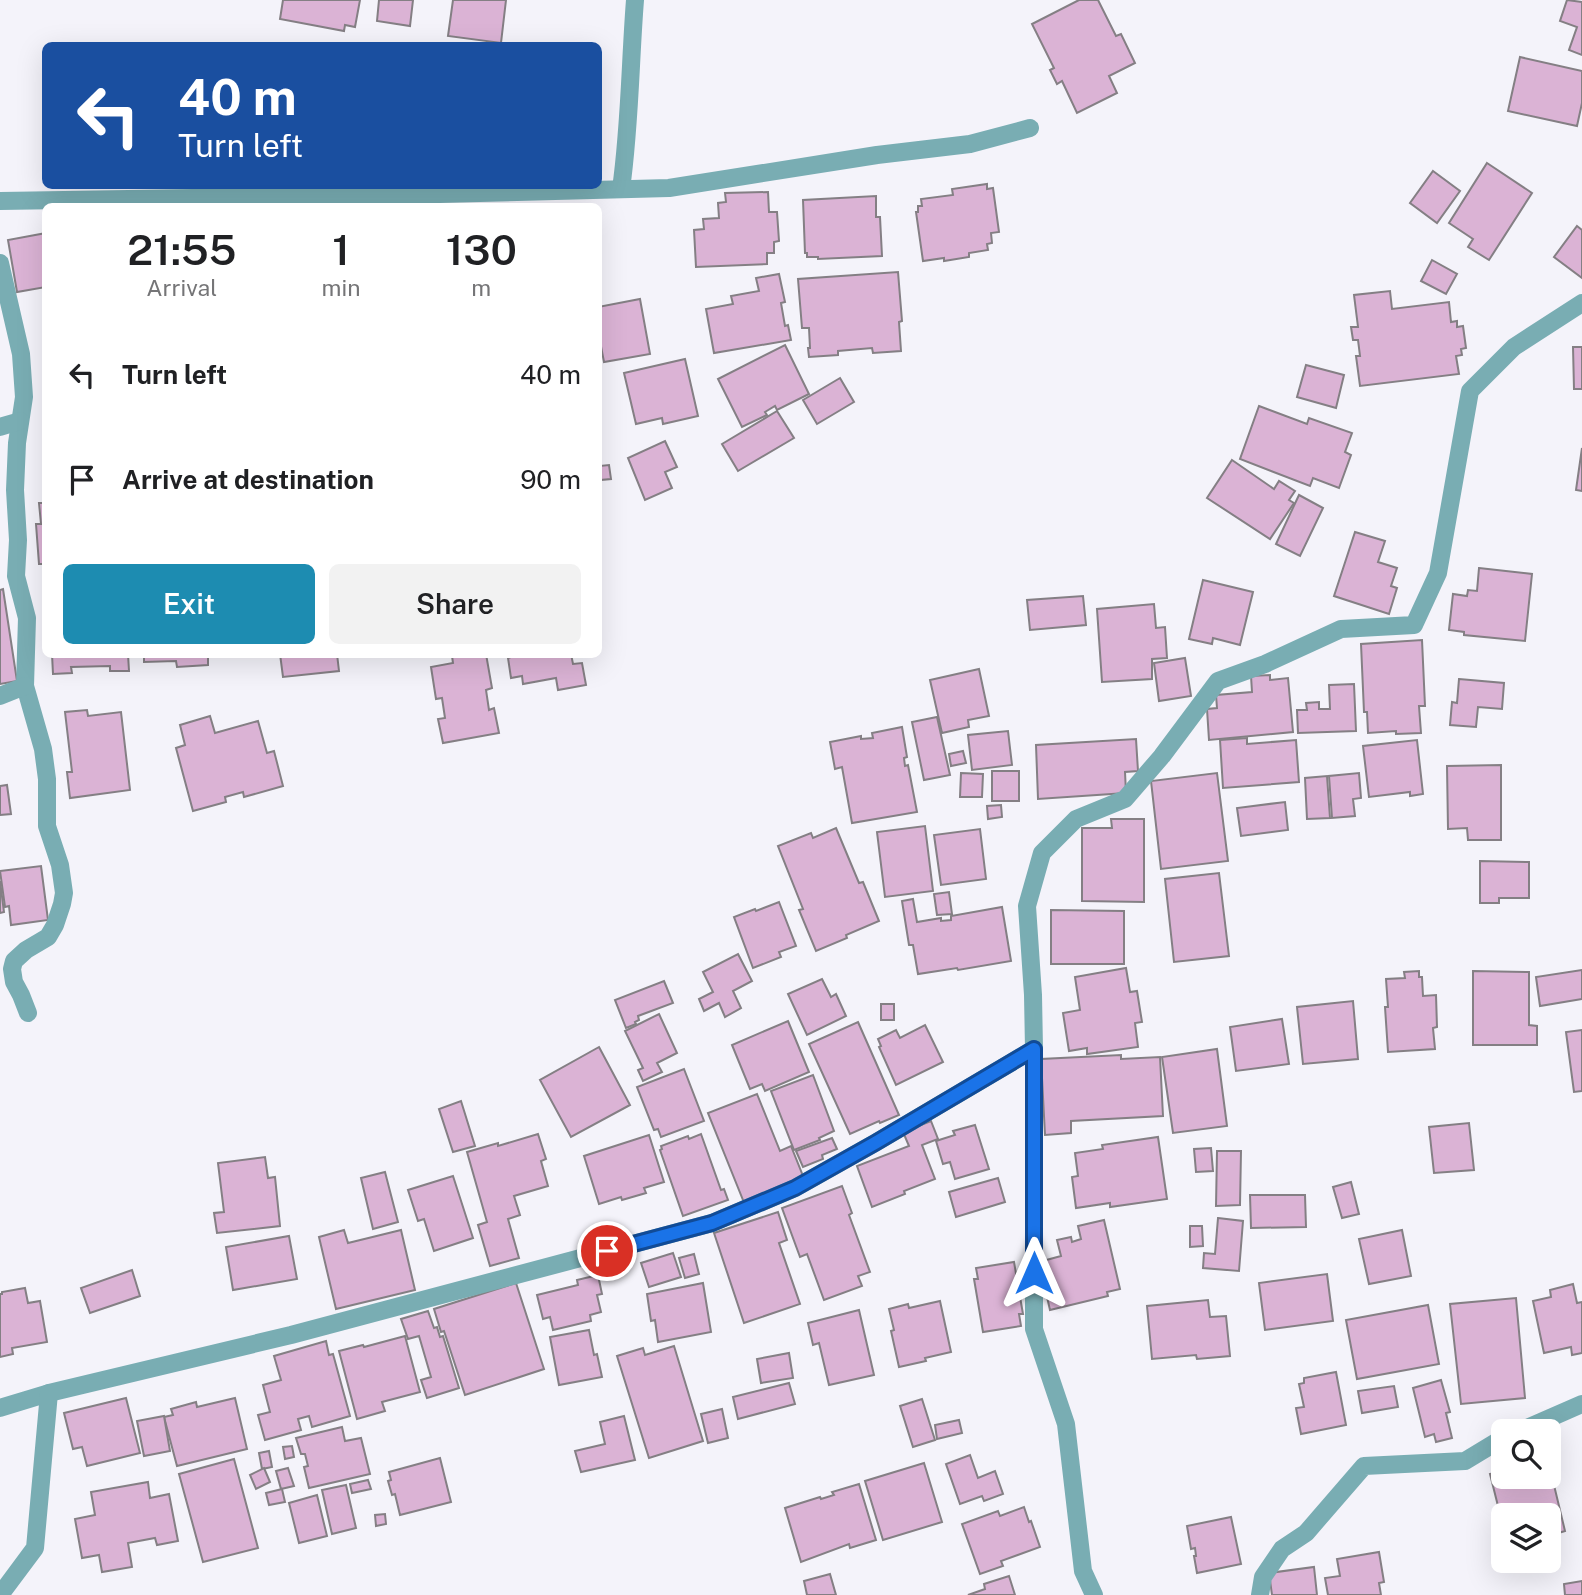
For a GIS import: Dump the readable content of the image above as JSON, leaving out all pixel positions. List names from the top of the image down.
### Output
{
  "page": {
    "turn": ["40 m", "Turn left"],
    "eta": [
      "21:55",
      "Arrival",
      "1",
      "min",
      "130",
      "m"
    ],
    "list": [
      {
        "name": "Turn left",
        "value": "40 m"
      },
      {
        "name": "Arrive at destination",
        "value": "90 m"
      }
    ],
    "buttons": ["Exit", "Share"]
  }
}
